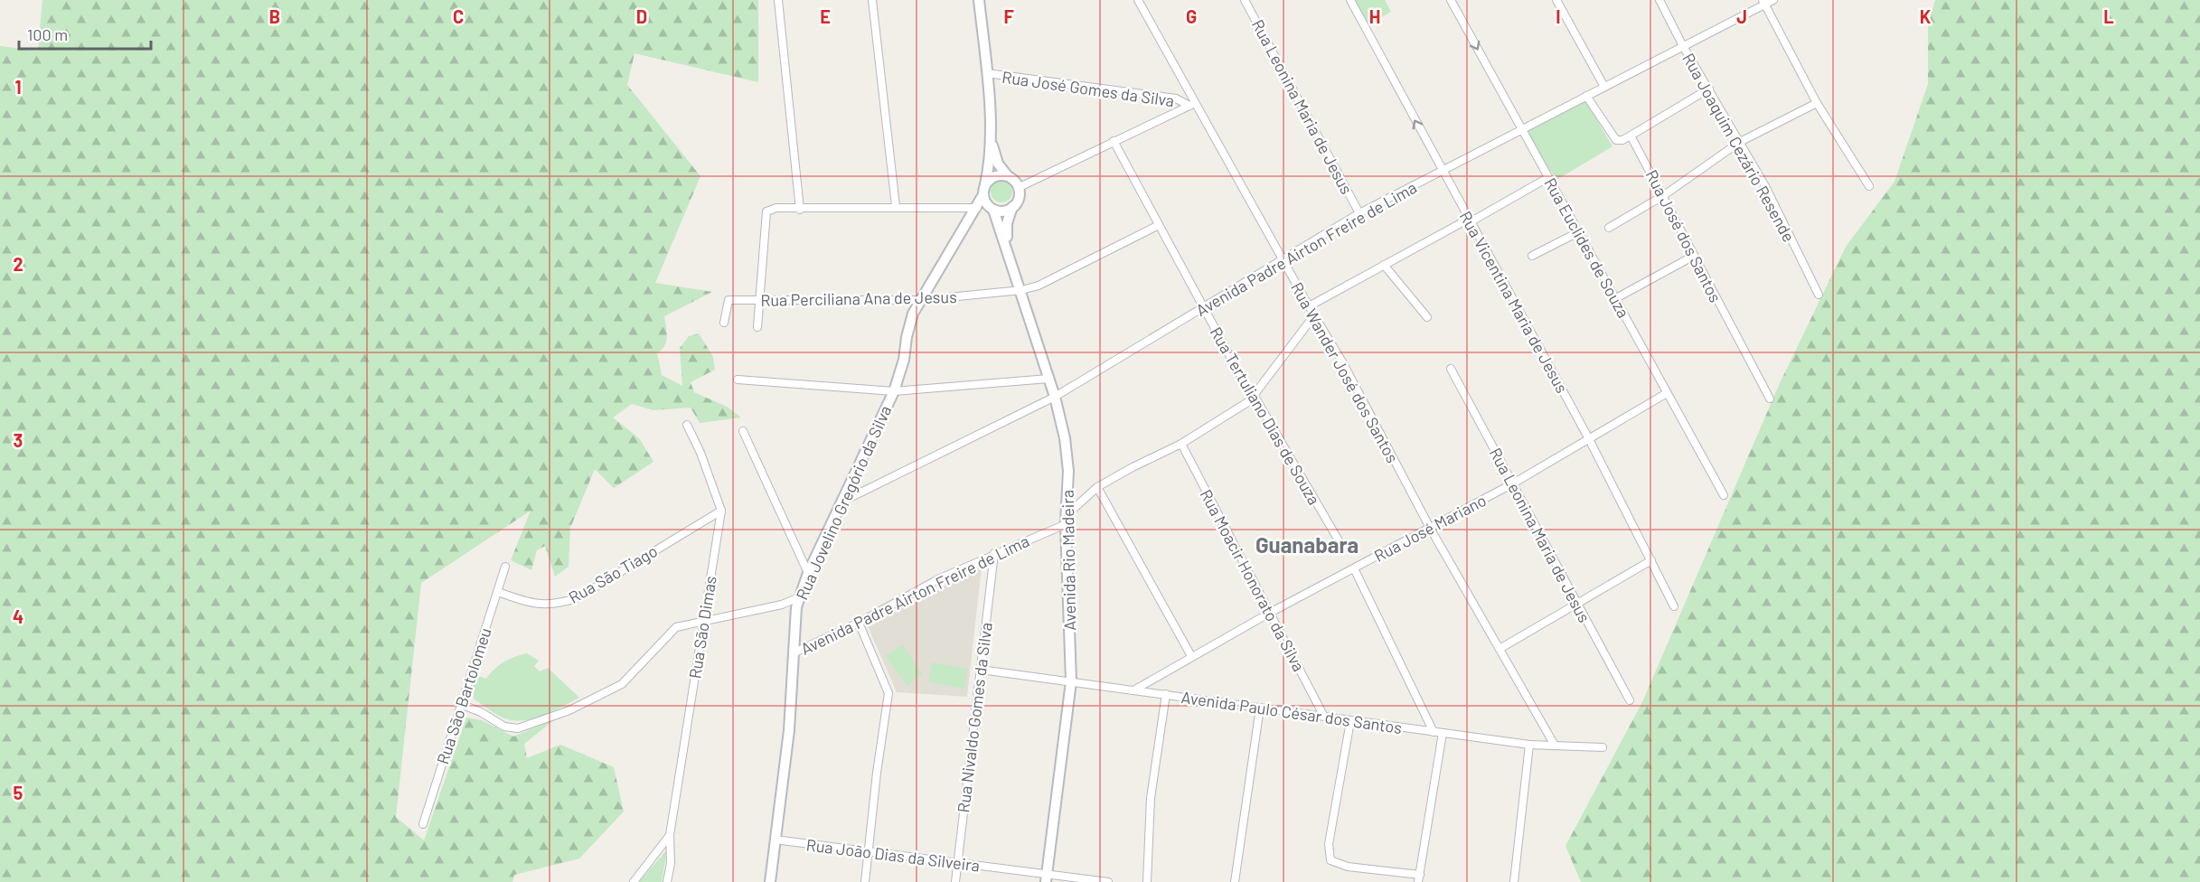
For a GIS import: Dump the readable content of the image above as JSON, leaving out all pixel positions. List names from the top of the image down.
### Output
{
  "streets": {
    "main road": ["Rua Jovelino Gregório da Silva", "Avenida Rio Madeira"],
    "street": [
      "Rua José Gomes da Silva",
      "Rua Leonina Maria de Jesus",
      "Rua Joaquim Cezário Resende",
      "Rua José dos Santos",
      "Rua Euclides de Souza",
      "Avenida Padre Airton Freire de Lima",
      "Rua Perciliana Ana de Jesus",
      "Rua Vicentina Maria de Jesus",
      "Rua Wander José dos Santos",
      "Rua Tertuliano Dias de Souza",
      "Rua José Mariano",
      "Rua São Tiago",
      "Rua Moacir Honorato da Silva",
      "Rua São Dimas",
      "Rua São Bartolomeu",
      "Avenida Paulo César dos Santos",
      "Rua Nivaldo Gomes da Silva",
      "Rua João Dias da Silveira"
    ]
  },
  "crossings": [
    ["Rua José Gomes da Silva", "Rua Wander José dos Santos"],
    ["Rua Leonina Maria de Jesus", "Avenida Padre Airton Freire de Lima"],
    ["Rua Leonina Maria de Jesus", "Rua José Mariano"],
    ["Rua Joaquim Cezário Resende", "Avenida Padre Airton Freire de Lima"],
    ["Rua Euclides de Souza", "Avenida Padre Airton Freire de Lima"],
    ["Rua Euclides de Souza", "Rua José Mariano"],
    ["Avenida Padre Airton Freire de Lima", "Rua Vicentina Maria de Jesus"],
    ["Avenida Padre Airton Freire de Lima", "Rua Wander José dos Santos"],
    ["Avenida Padre Airton Freire de Lima", "Rua Tertuliano Dias de Souza"],
    ["Avenida Padre Airton Freire de Lima", "Rua Jovelino Gregório da Silva"],
    ["Avenida Padre Airton Freire de Lima", "Avenida Rio Madeira"],
    ["Avenida Padre Airton Freire de Lima", "Rua Moacir Honorato da Silva"],
    ["Avenida Padre Airton Freire de Lima", "Rua Nivaldo Gomes da Silva"],
    ["Rua Perciliana Ana de Jesus", "Rua Tertuliano Dias de Souza"],
    ["Rua Perciliana Ana de Jesus", "Rua Jovelino Gregório da Silva"],
    ["Rua Perciliana Ana de Jesus", "Avenida Rio Madeira"],
    ["Rua Vicentina Maria de Jesus", "Rua José Mariano"],
    ["Rua Wander José dos Santos", "Rua José Mariano"],
    ["Rua Wander José dos Santos", "Avenida Paulo César dos Santos"],
    ["Rua Jovelino Gregório da Silva", "Avenida Rio Madeira"],
    ["Rua Jovelino Gregório da Silva", "Rua João Dias da Silveira"],
    ["Rua José Mariano", "Rua Moacir Honorato da Silva"],
    ["Rua José Mariano", "Avenida Paulo César dos Santos"],
    ["Avenida Rio Madeira", "Avenida Paulo César dos Santos"],
    ["Avenida Rio Madeira", "Rua João Dias da Silveira"],
    ["Rua São Tiago", "Rua São Dimas"],
    ["Rua São Tiago", "Rua São Bartolomeu"],
    ["Rua Moacir Honorato da Silva", "Avenida Paulo César dos Santos"],
    ["Avenida Paulo César dos Santos", "Rua Nivaldo Gomes da Silva"],
    ["Rua Nivaldo Gomes da Silva", "Rua João Dias da Silveira"]
  ],
  "districts": ["Guanabara"],
  "scale_bar": "100 m",
  "grid": {
    "columns": [
      "B",
      "C",
      "D",
      "E",
      "F",
      "G",
      "H",
      "I",
      "J",
      "K",
      "L"
    ],
    "rows": [
      "1",
      "2",
      "3",
      "4",
      "5"
    ]
  }
}
